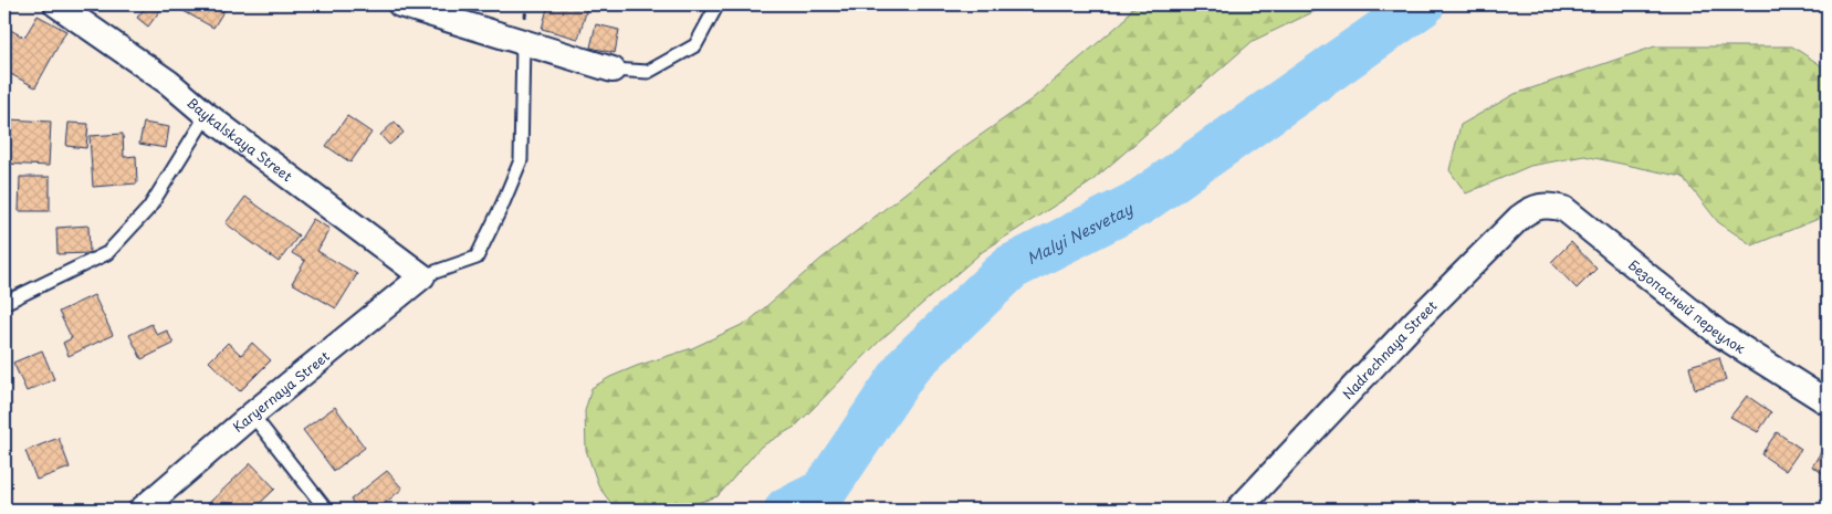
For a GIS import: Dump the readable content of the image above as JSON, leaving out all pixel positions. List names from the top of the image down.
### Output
{
  "streets": {
    "street": [
      "Baykalskaya Street",
      "Безопасный переулок",
      "Nadrechnaya Street",
      "Karyernaya Street"
    ]
  },
  "crossings": [
    ["Baykalskaya Street", "Karyernaya Street"],
    ["Безопасный переулок", "Nadrechnaya Street"]
  ],
  "water": ["Malyi Nesvetay"]
}
